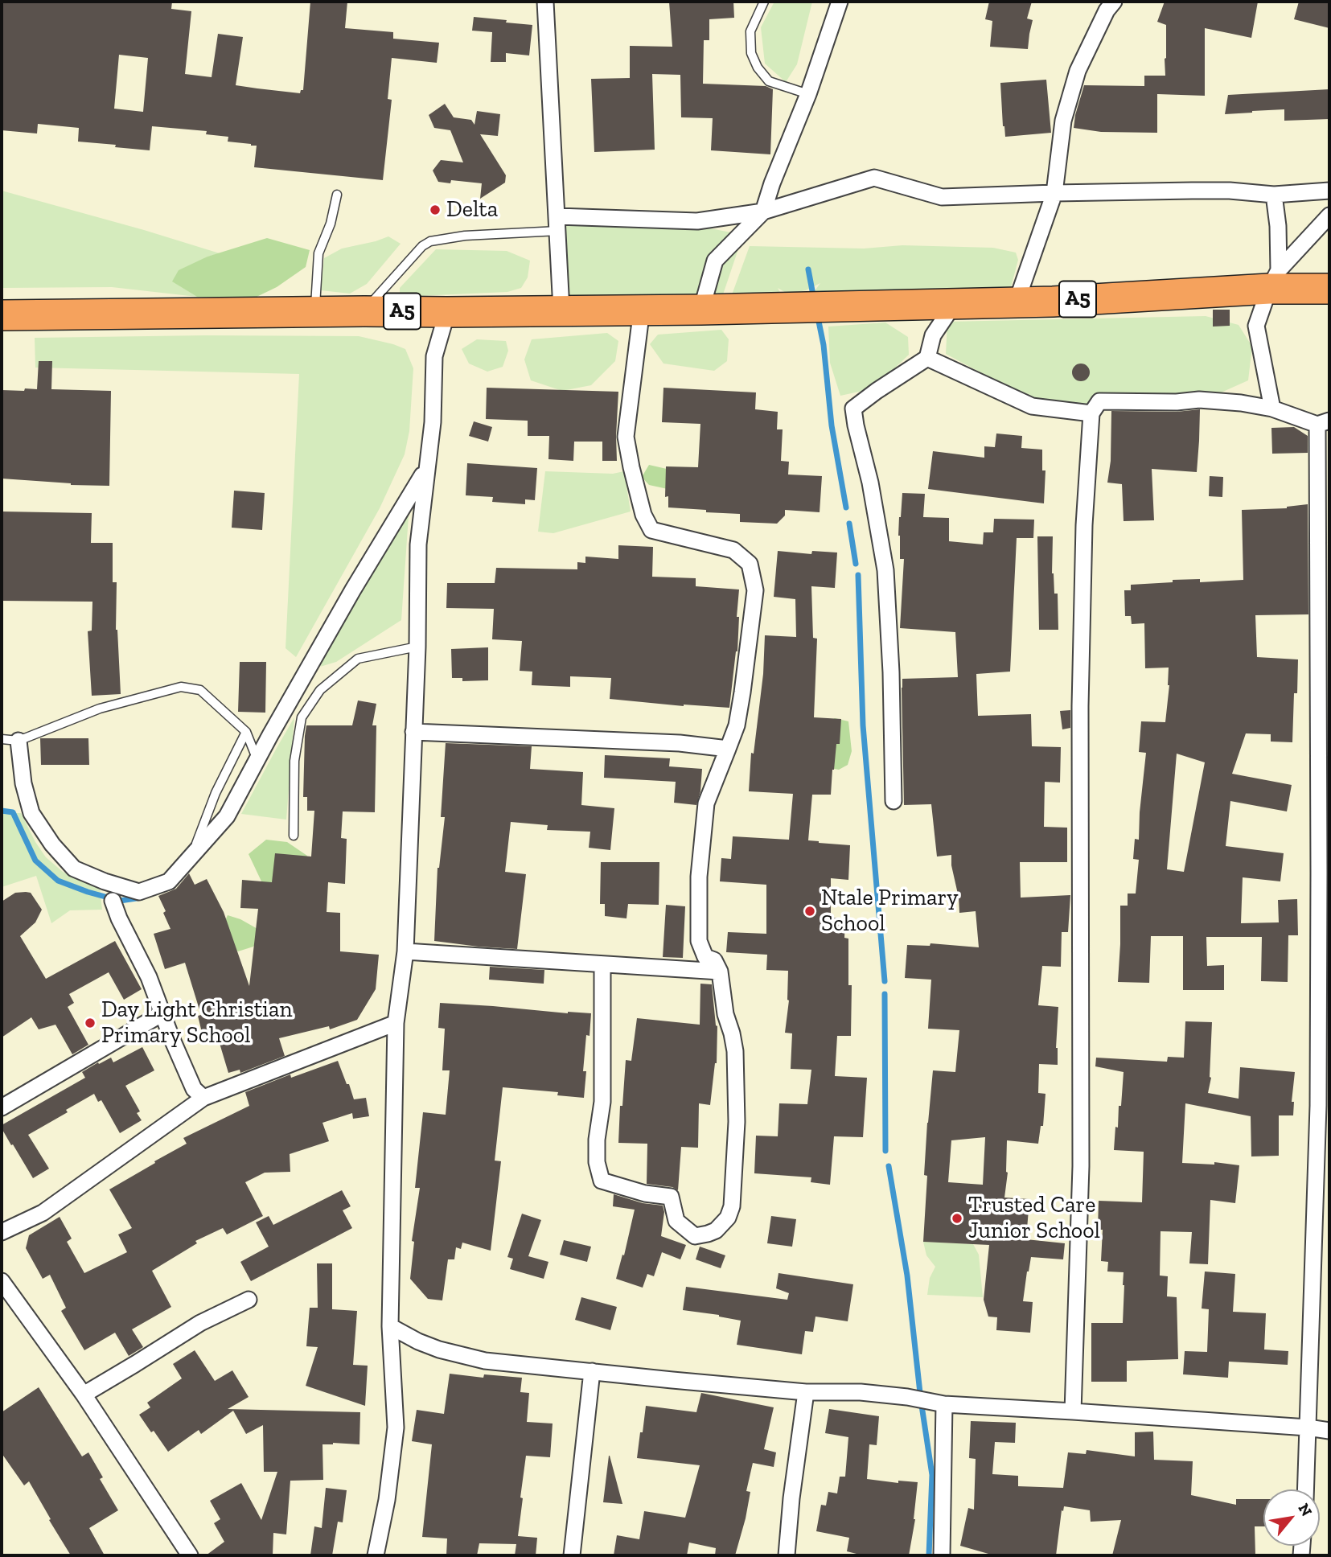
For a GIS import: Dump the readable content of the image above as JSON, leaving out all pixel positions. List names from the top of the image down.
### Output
{
  "streets": {
    "highway": ["A5"]
  },
  "places": [
    "Delta",
    "Ntale Primary School",
    "Day Light Christian Primary School",
    "Trusted Care Junior School"
  ],
  "north": "top right"
}
